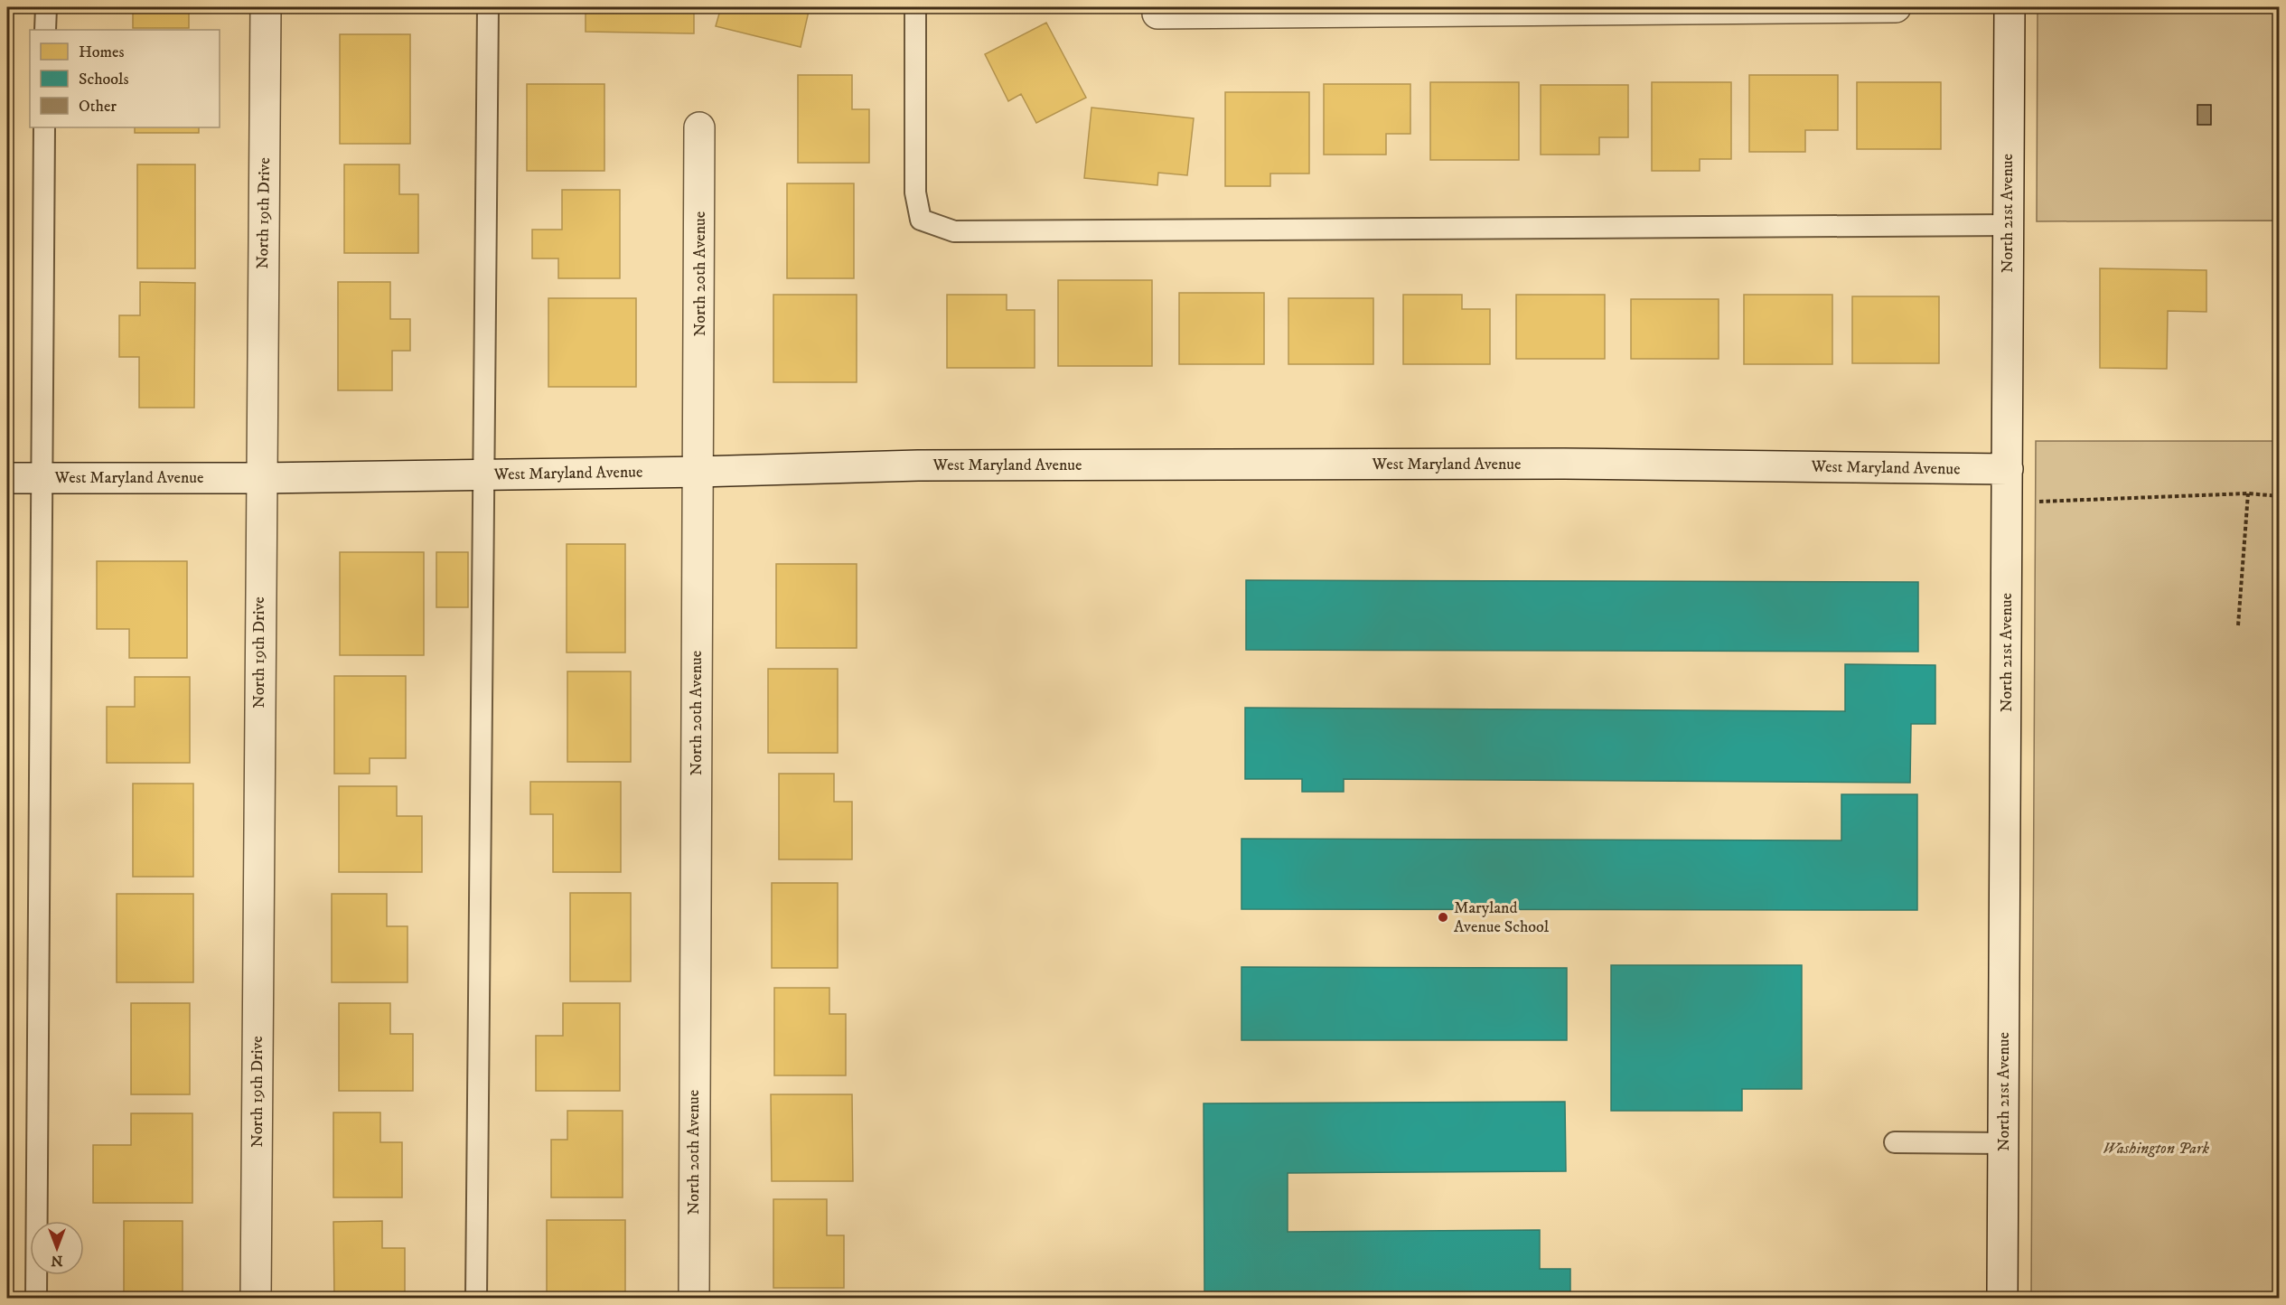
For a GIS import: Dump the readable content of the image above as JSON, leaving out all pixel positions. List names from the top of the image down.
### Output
{
  "streets": {
    "street": [
      "North 19th Drive",
      "North 21st Avenue",
      "North 20th Avenue",
      "West Maryland Avenue"
    ]
  },
  "crossings": [
    ["North 19th Drive", "West Maryland Avenue"],
    ["North 21st Avenue", "West Maryland Avenue"],
    ["North 20th Avenue", "West Maryland Avenue"]
  ],
  "parks": ["Washington Park"],
  "places": ["Maryland Avenue School"],
  "legend": ["Homes", "Schools", "Other"],
  "north": "bottom"
}
